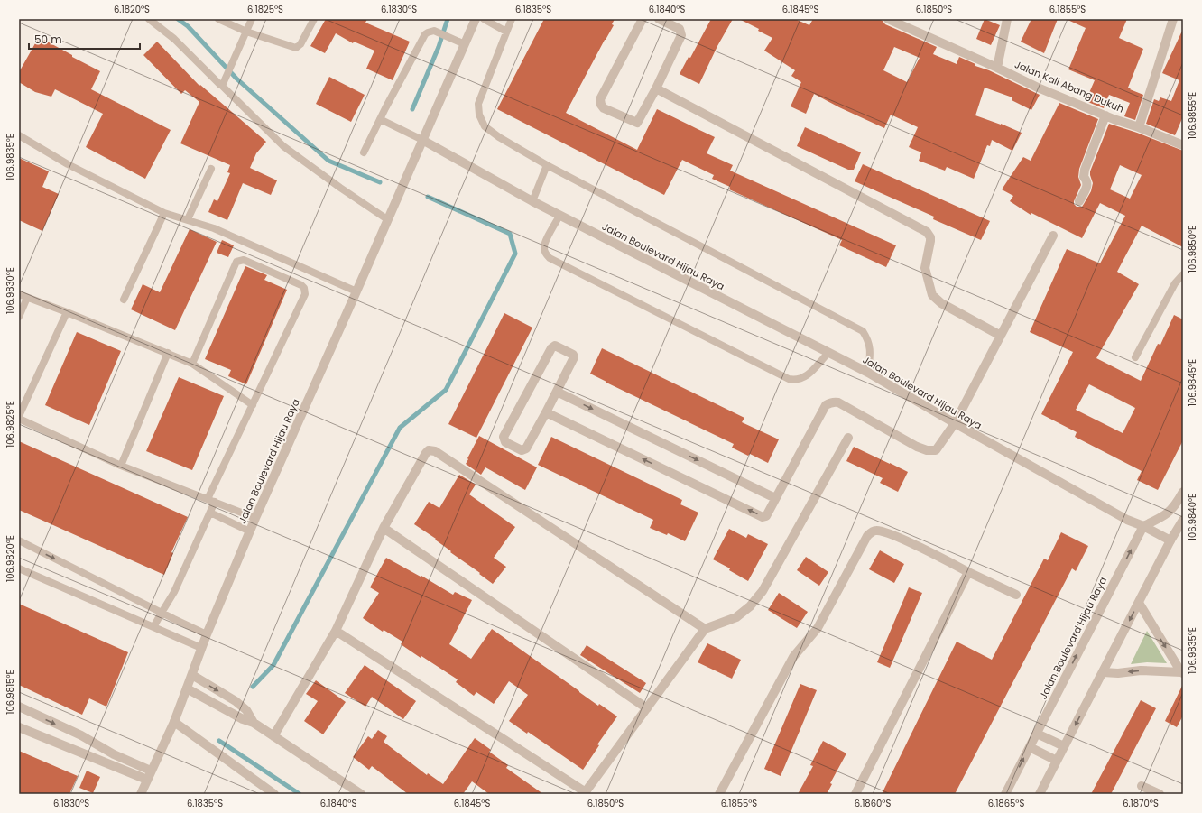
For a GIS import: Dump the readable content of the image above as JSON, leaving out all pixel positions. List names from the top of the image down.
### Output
{
  "streets": {
    "street": ["Jalan Kali Abang Dukuh", "Jalan Boulevard Hijau Raya"]
  },
  "scale_bar": "50 m",
  "coordinates": [
    "6.1820°S",
    "6.1825°S",
    "6.1830°S",
    "6.1835°S",
    "6.1840°S",
    "6.1845°S",
    "6.1850°S",
    "6.1855°S",
    "106.9855°E",
    "106.9835°E",
    "106.9850°E",
    "106.9830°E",
    "106.9845°E",
    "106.9825°E",
    "106.9840°E",
    "106.9820°E",
    "106.9815°E",
    "6.1860°S",
    "6.1865°S",
    "6.1870°S"
  ]
}
